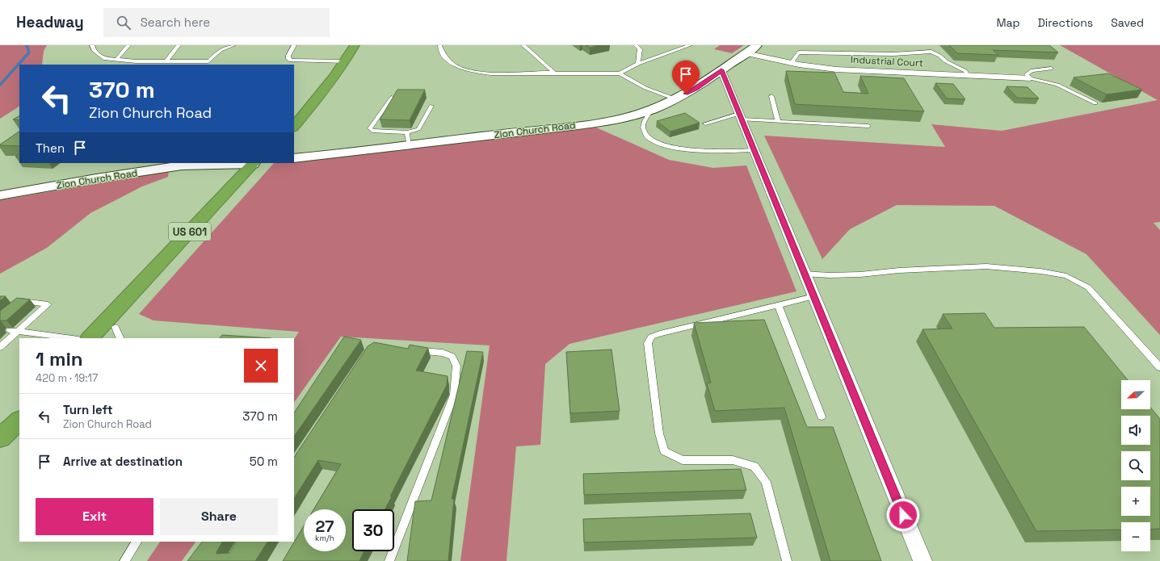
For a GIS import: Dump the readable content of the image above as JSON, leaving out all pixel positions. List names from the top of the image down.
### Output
{
  "streets": {
    "highway": ["US 601"],
    "street": ["Industrial Court", "Zion Church Road"]
  },
  "crossings": [
    ["Industrial Court", "Zion Church Road"],
    ["Zion Church Road", "US 601"]
  ],
  "north": "bottom left",
  "page": {
    "header": "Headway",
    "search": "Search here",
    "nav": ["Map", "Directions", "Saved"],
    "turn": ["370 m", "Zion Church Road"],
    "then": "Then",
    "heading": ["1 min", "420 m · 19:17"],
    "map_buttons": ["+", "−"],
    "list": [
      {
        "name": "Turn left",
        "note": "Zion Church Road",
        "value": "370 m"
      },
      {
        "name": "Arrive at destination",
        "value": "50 m"
      }
    ],
    "buttons": ["Exit", "Share"],
    "speed": "27 km/h",
    "limit": "30"
  }
}
